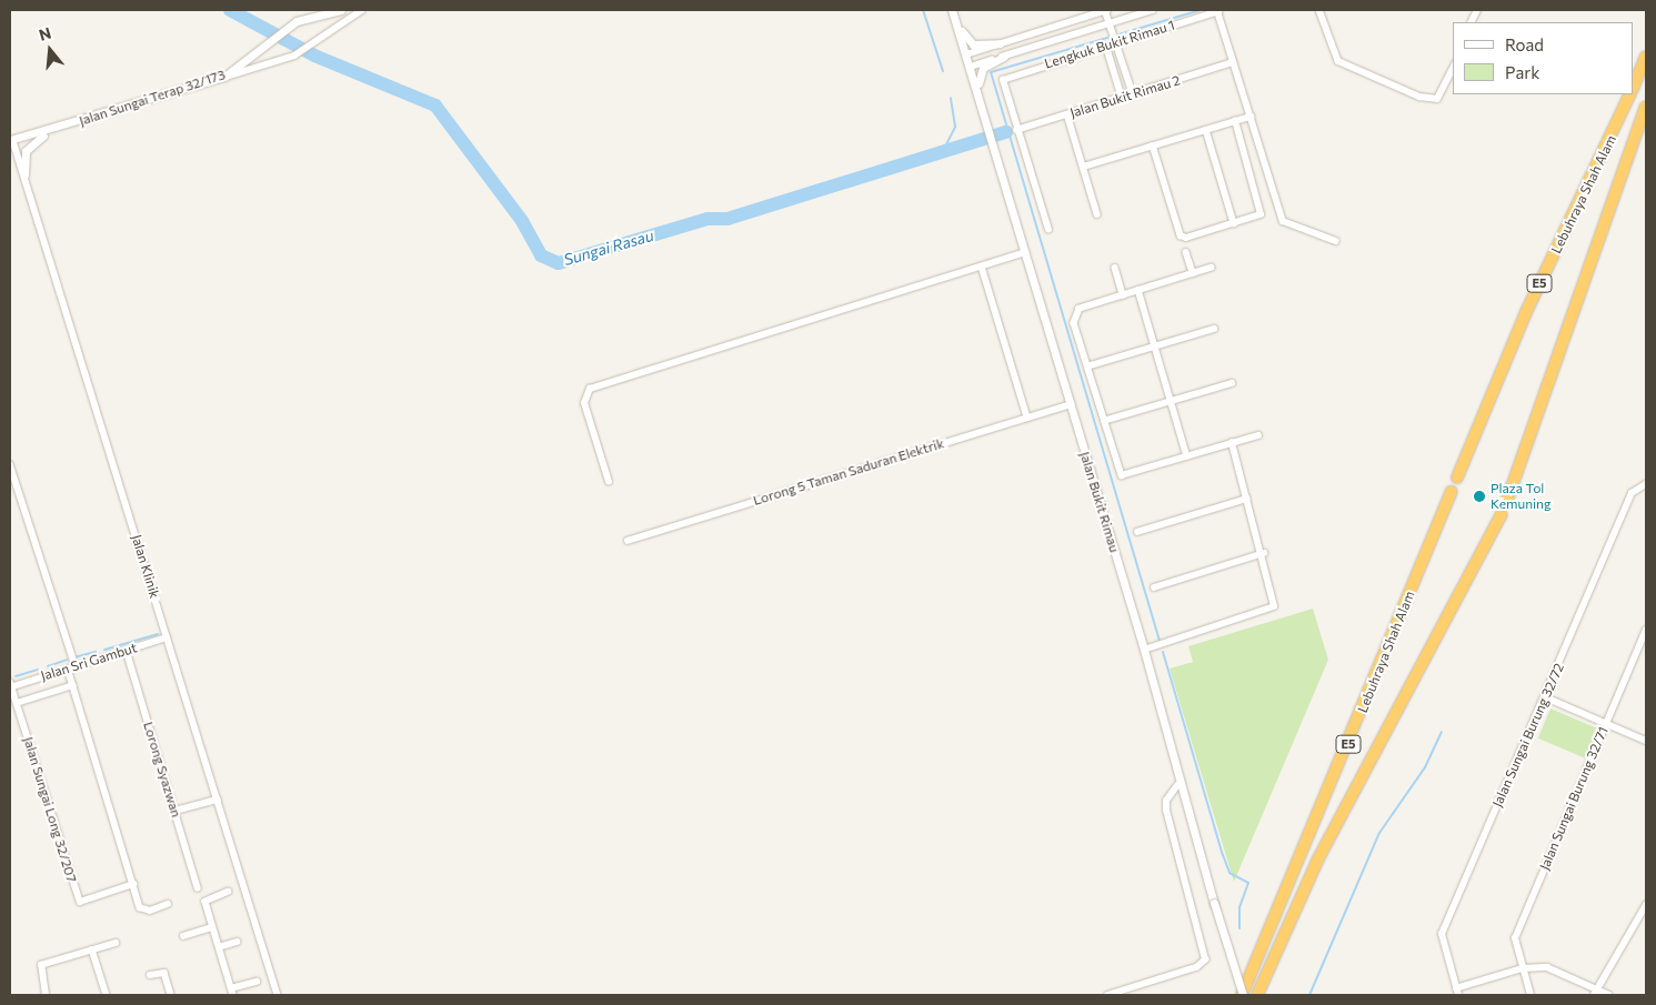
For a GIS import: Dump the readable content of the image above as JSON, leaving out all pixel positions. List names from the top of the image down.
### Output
{
  "streets": {
    "highway": ["Lebuhraya Shah Alam", "E5"],
    "street": [
      "Lengkuk Bukit Rimau 1",
      "Jalan Bukit Rimau 2",
      "Jalan Sungai Terap 32/173",
      "Lorong 5 Taman Saduran Elektrik",
      "Jalan Bukit Rimau",
      "Jalan Klinik",
      "Jalan Sri Gambut",
      "Jalan Sungai Burung 32/72",
      "Lorong Syazwan",
      "Jalan Sungai Burung 32/71",
      "Jalan Sungai Long 32/207"
    ]
  },
  "crossings": [
    ["Lengkuk Bukit Rimau 1", "Jalan Bukit Rimau 2"],
    ["Jalan Sungai Terap 32/173", "Jalan Klinik"],
    ["Lebuhraya Shah Alam", "Jalan Bukit Rimau"],
    ["Lorong 5 Taman Saduran Elektrik", "Jalan Bukit Rimau"],
    ["Jalan Klinik", "Jalan Sri Gambut"],
    ["Jalan Sri Gambut", "Lorong Syazwan"],
    ["Jalan Sri Gambut", "Jalan Sungai Long 32/207"]
  ],
  "water": ["Sungai Rasau"],
  "places": ["Plaza Tol Kemuning"],
  "legend": ["Road", "Park"],
  "north": "top"
}
